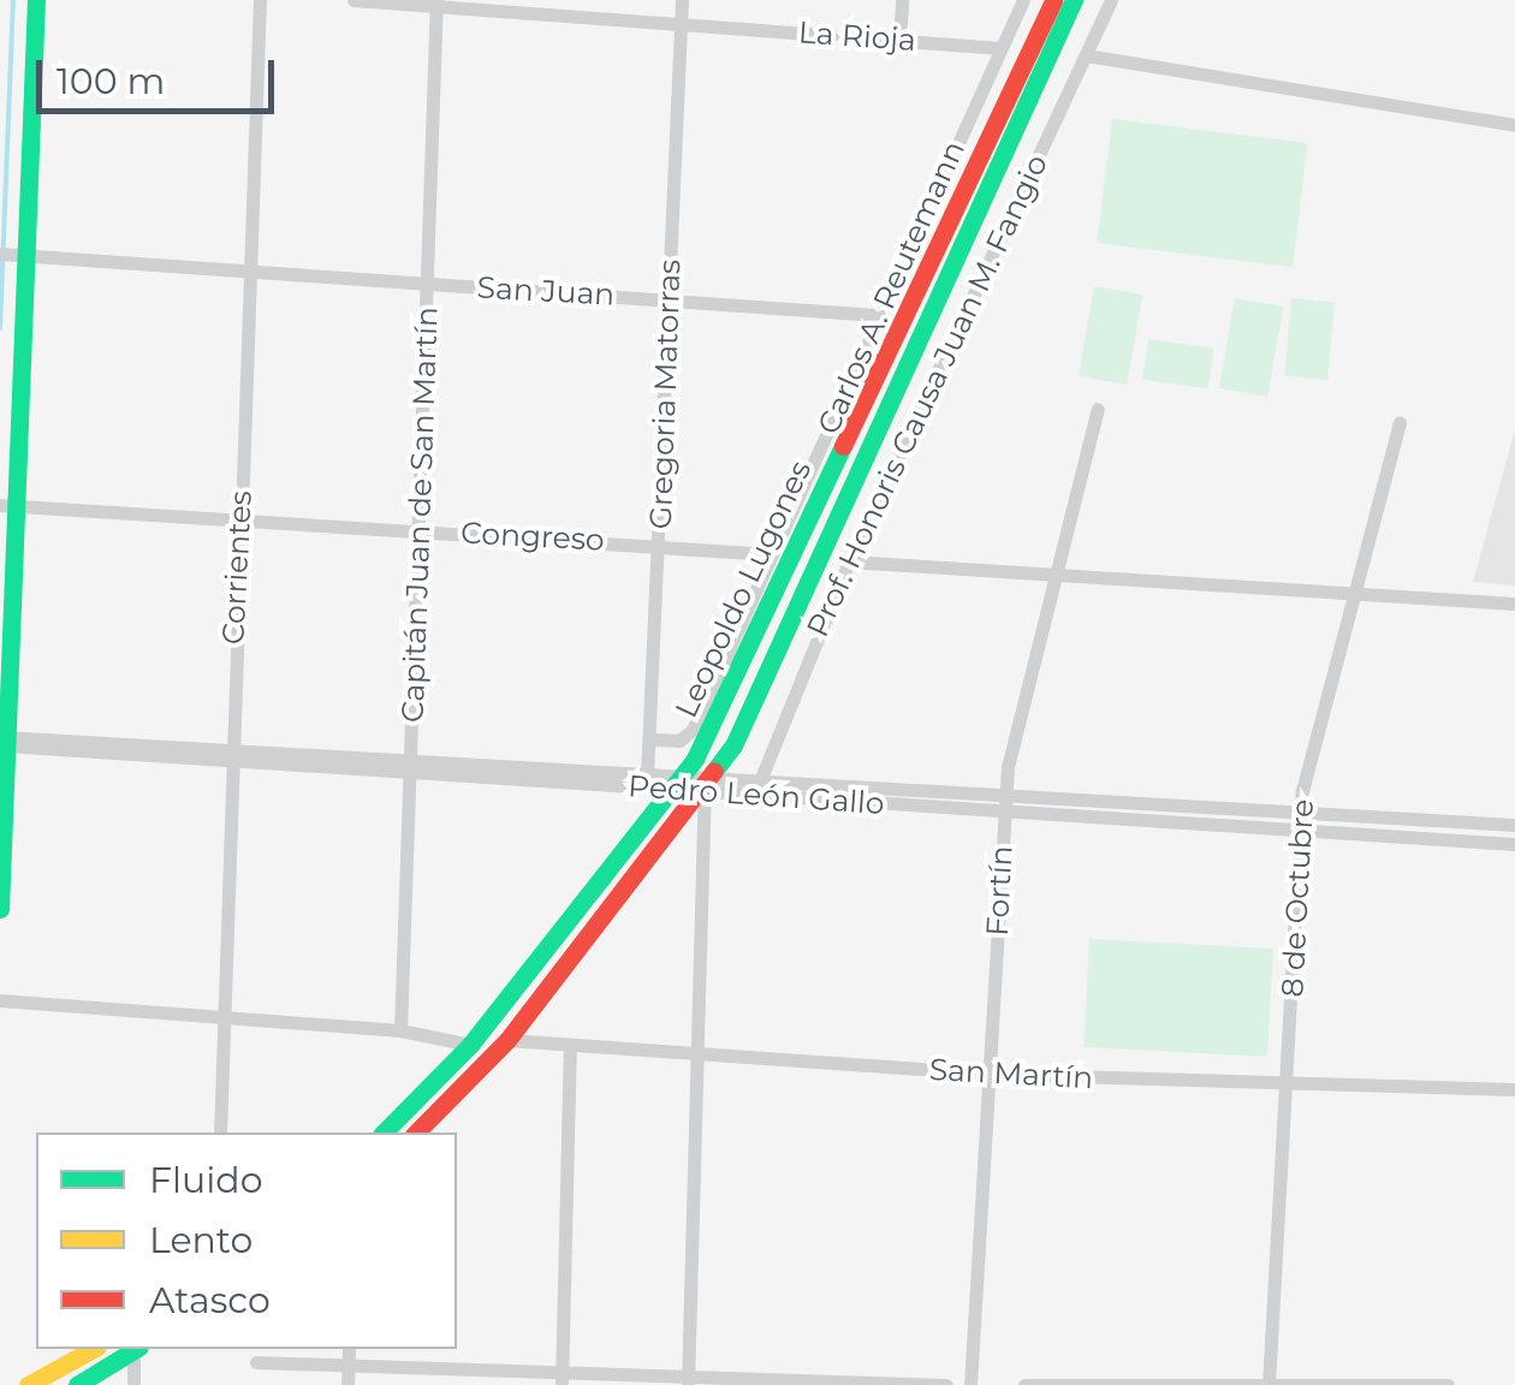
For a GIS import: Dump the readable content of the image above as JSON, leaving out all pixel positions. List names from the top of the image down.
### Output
{
  "streets": {
    "main road": ["Leopoldo Lugones"],
    "street": [
      "La Rioja",
      "Carlos A. Reutemann",
      "San Juan",
      "Gregoria Matorras",
      "Prof. Honoris Causa Juan M. Fangio",
      "Capitán Juan de San Martín",
      "Congreso",
      "Corrientes",
      "Pedro León Gallo",
      "Fortín",
      "8 de Octubre",
      "San Martín"
    ]
  },
  "crossings": [
    ["La Rioja", "Carlos A. Reutemann"],
    ["La Rioja", "Gregoria Matorras"],
    ["La Rioja", "Capitán Juan de San Martín"],
    ["Carlos A. Reutemann", "San Juan"],
    ["Carlos A. Reutemann", "Gregoria Matorras"],
    ["Carlos A. Reutemann", "Congreso"],
    ["San Juan", "Gregoria Matorras"],
    ["San Juan", "Capitán Juan de San Martín"],
    ["San Juan", "Corrientes"],
    ["Gregoria Matorras", "Congreso"],
    ["Gregoria Matorras", "Pedro León Gallo"],
    ["Prof. Honoris Causa Juan M. Fangio", "Pedro León Gallo"],
    ["Capitán Juan de San Martín", "Congreso"],
    ["Capitán Juan de San Martín", "Pedro León Gallo"],
    ["Congreso", "Corrientes"],
    ["Corrientes", "Pedro León Gallo"],
    ["Leopoldo Lugones", "Pedro León Gallo"],
    ["Leopoldo Lugones", "San Martín"],
    ["Pedro León Gallo", "Fortín"],
    ["Pedro León Gallo", "8 de Octubre"],
    ["Fortín", "San Martín"],
    ["8 de Octubre", "San Martín"]
  ],
  "legend": ["Fluido", "Lento", "Atasco"],
  "scale_bar": "100 m"
}
